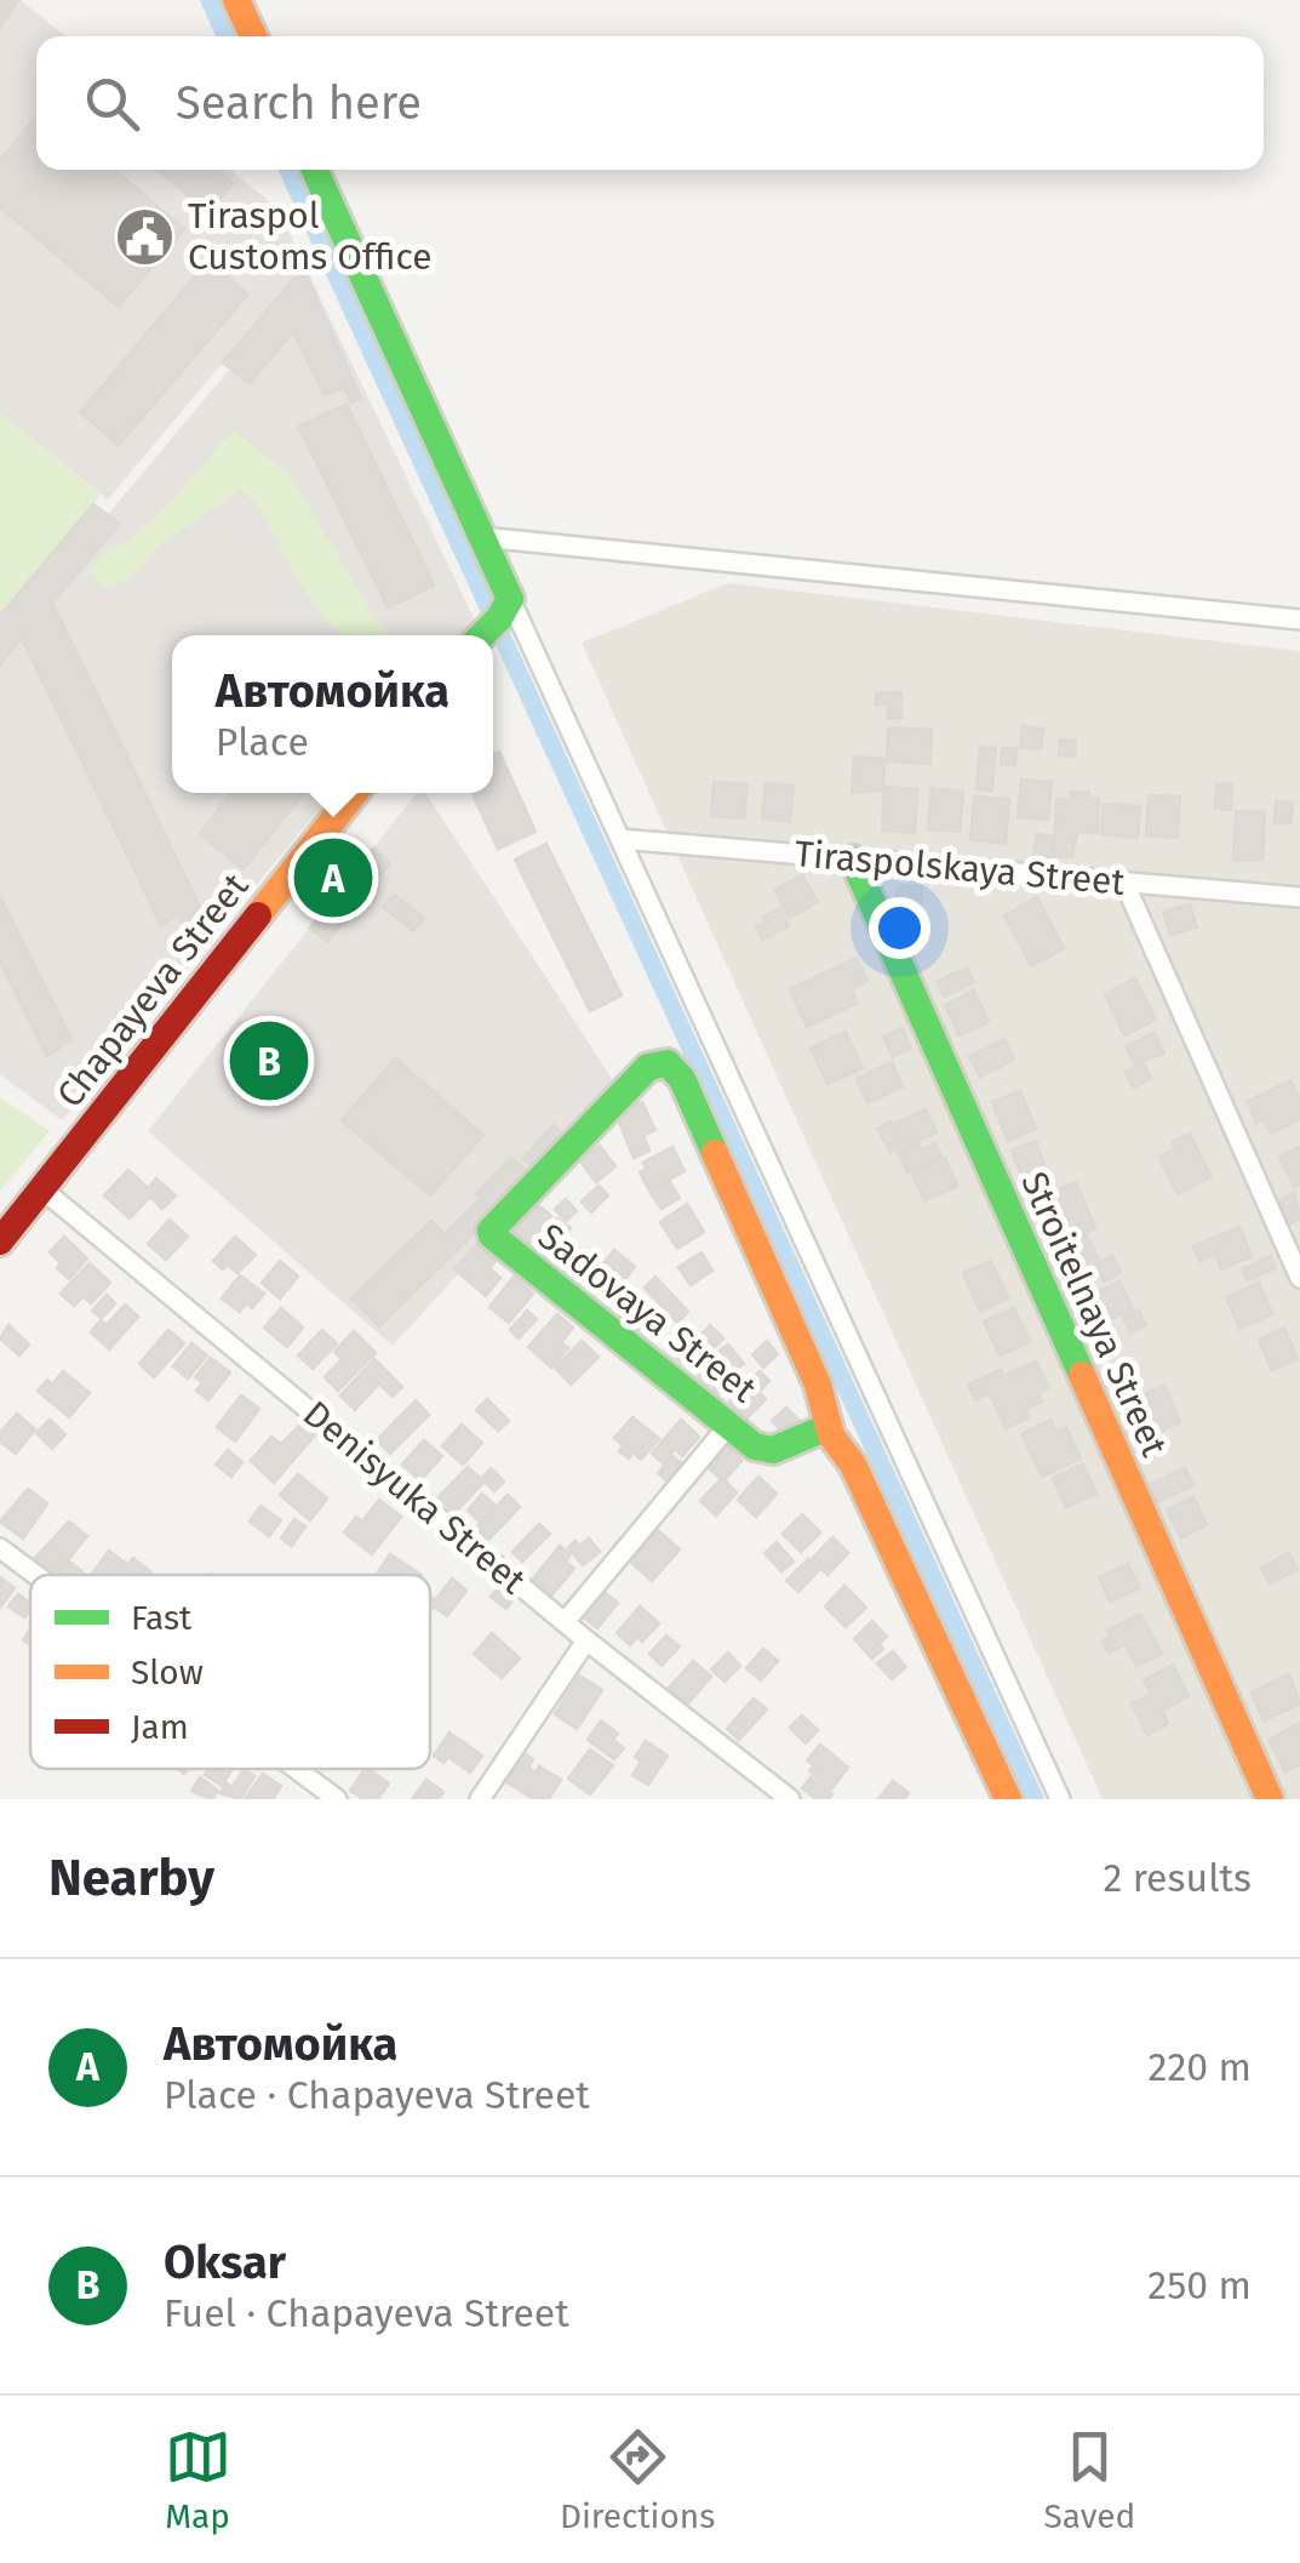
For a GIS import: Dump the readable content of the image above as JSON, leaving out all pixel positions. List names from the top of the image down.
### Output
{
  "streets": {
    "street": [
      "Tiraspolskaya Street",
      "Chapayeva Street",
      "Sadovaya Street",
      "Stroitelnaya Street",
      "Denisyuka Street"
    ]
  },
  "crossings": [
    ["Tiraspolskaya Street", "Stroitelnaya Street"],
    ["Chapayeva Street", "Denisyuka Street"]
  ],
  "places": {
    "public building": ["Tiraspol Customs Office"]
  },
  "legend": ["Fast", "Slow", "Jam"],
  "page": {
    "search": "Search here",
    "popup": ["Автомойка", "Place"],
    "pins": ["A", "B"],
    "heading": ["Nearby", "2 results"],
    "list": [
      {
        "mark": "A",
        "name": "Автомойка",
        "note": "Place · Chapayeva Street",
        "value": "220 m"
      },
      {
        "mark": "B",
        "name": "Oksar",
        "note": "Fuel · Chapayeva Street",
        "value": "250 m"
      }
    ],
    "nav": ["Map", "Directions", "Saved"]
  }
}
